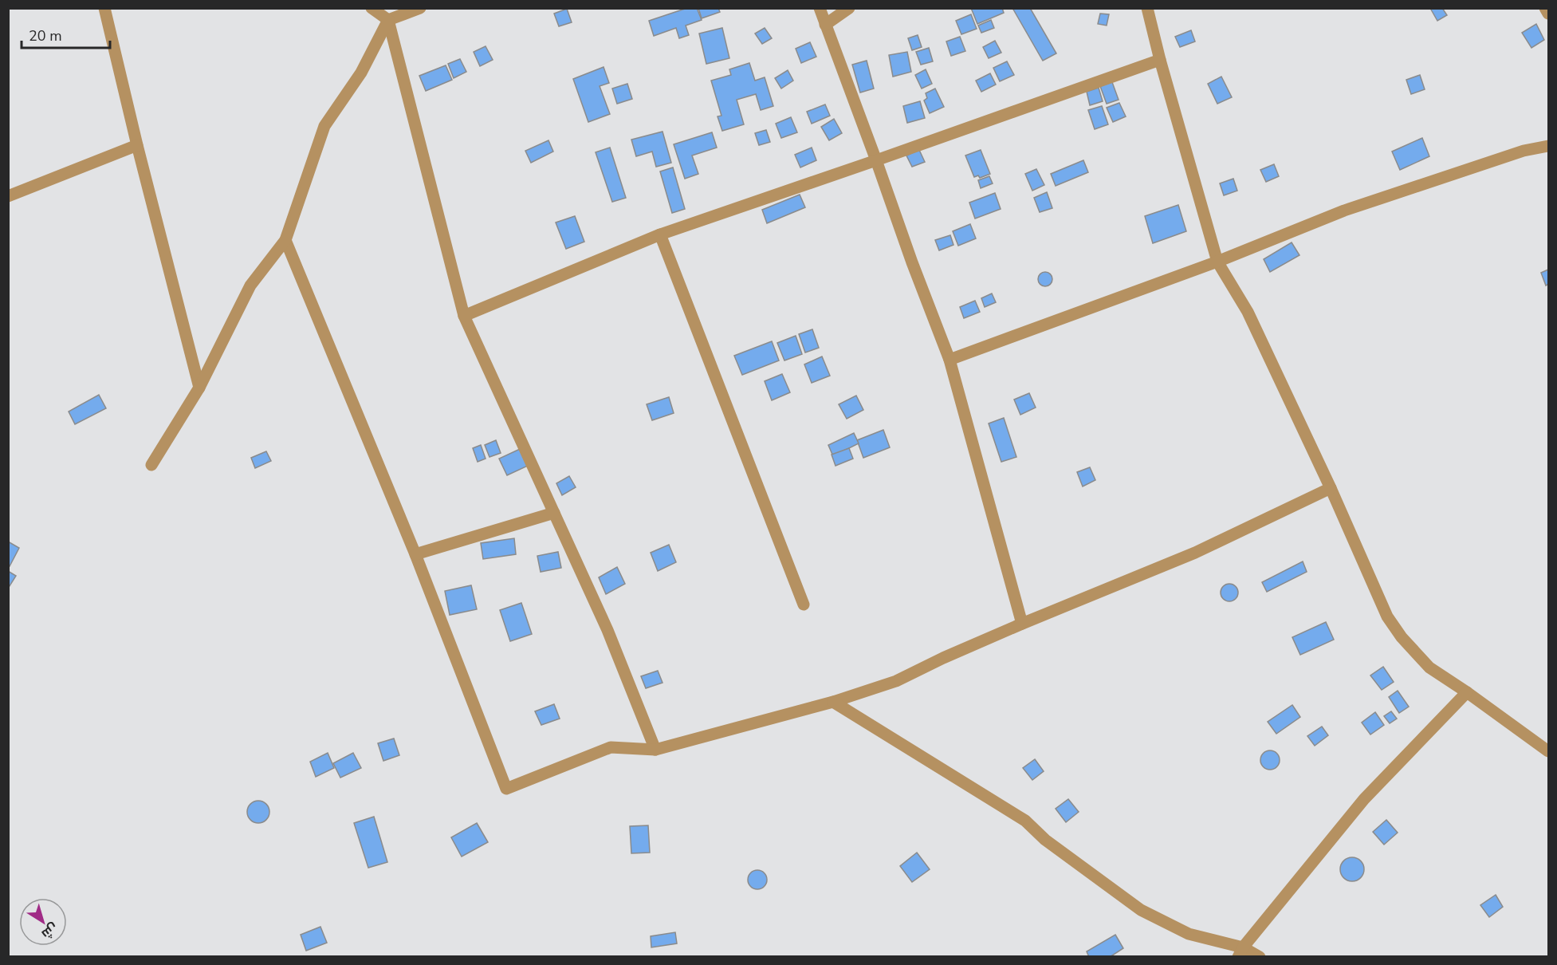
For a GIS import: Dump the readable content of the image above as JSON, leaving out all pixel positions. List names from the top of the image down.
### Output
{
  "scale_bar": "20 m",
  "north": "bottom right"
}
